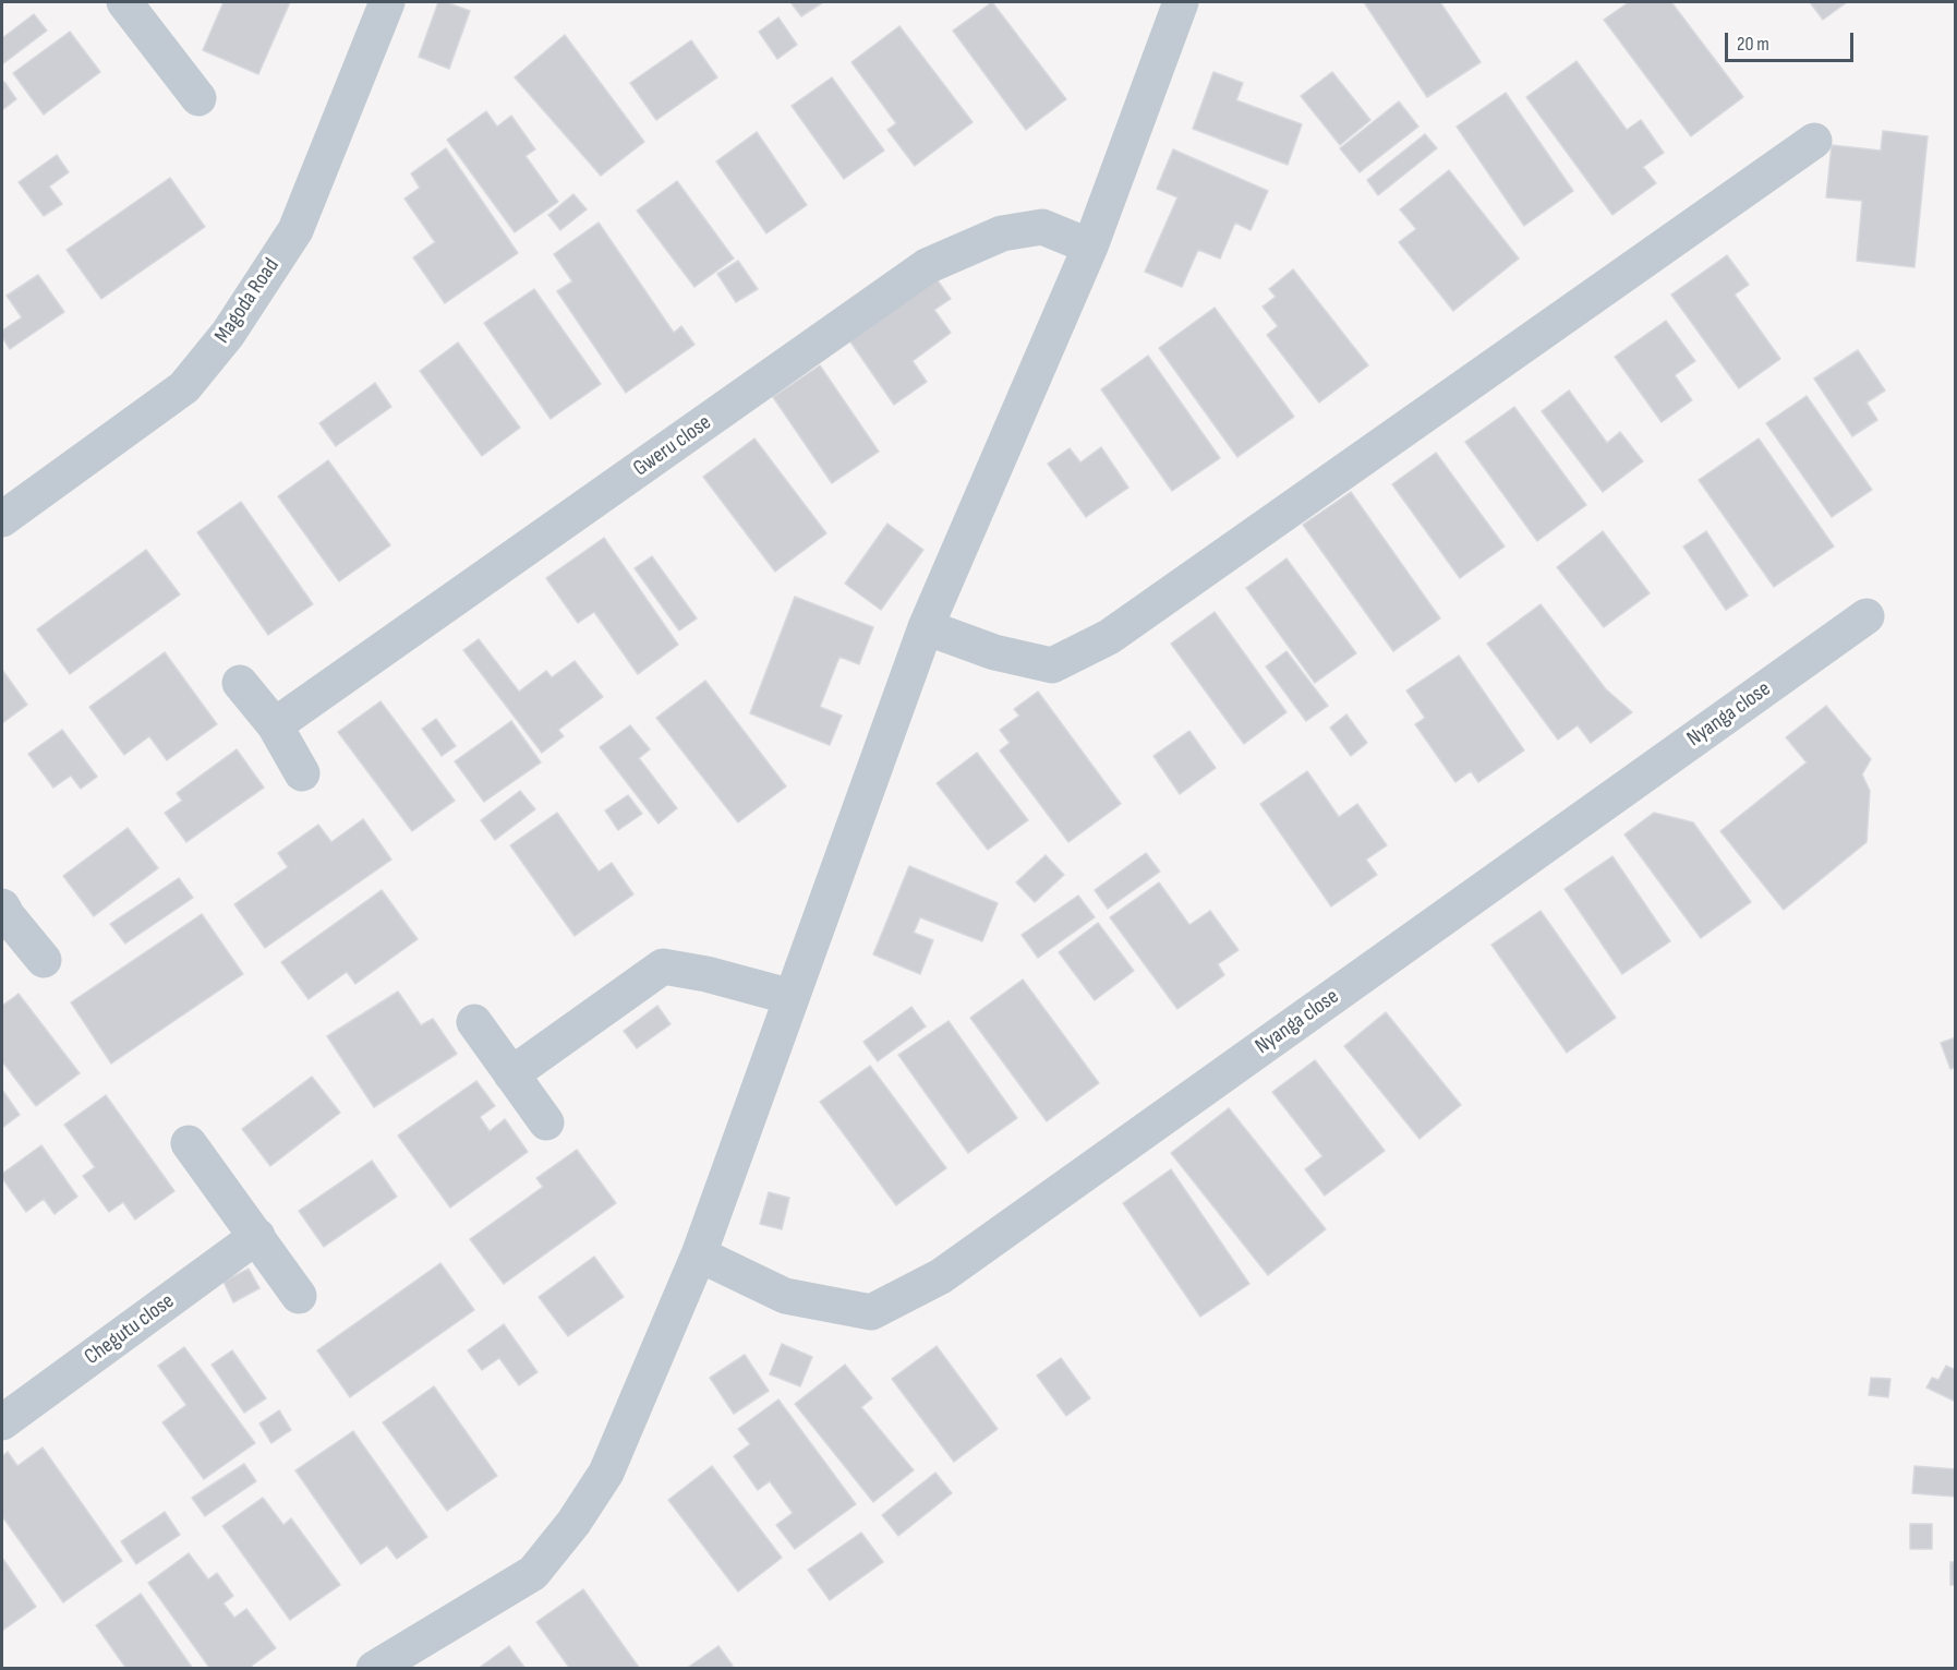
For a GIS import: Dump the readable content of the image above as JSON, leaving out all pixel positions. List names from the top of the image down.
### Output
{
  "streets": {
    "street": [
      "Magoda Road",
      "Gweru close",
      "Nyanga close",
      "Chegutu close"
    ]
  },
  "scale_bar": "20 m"
}
